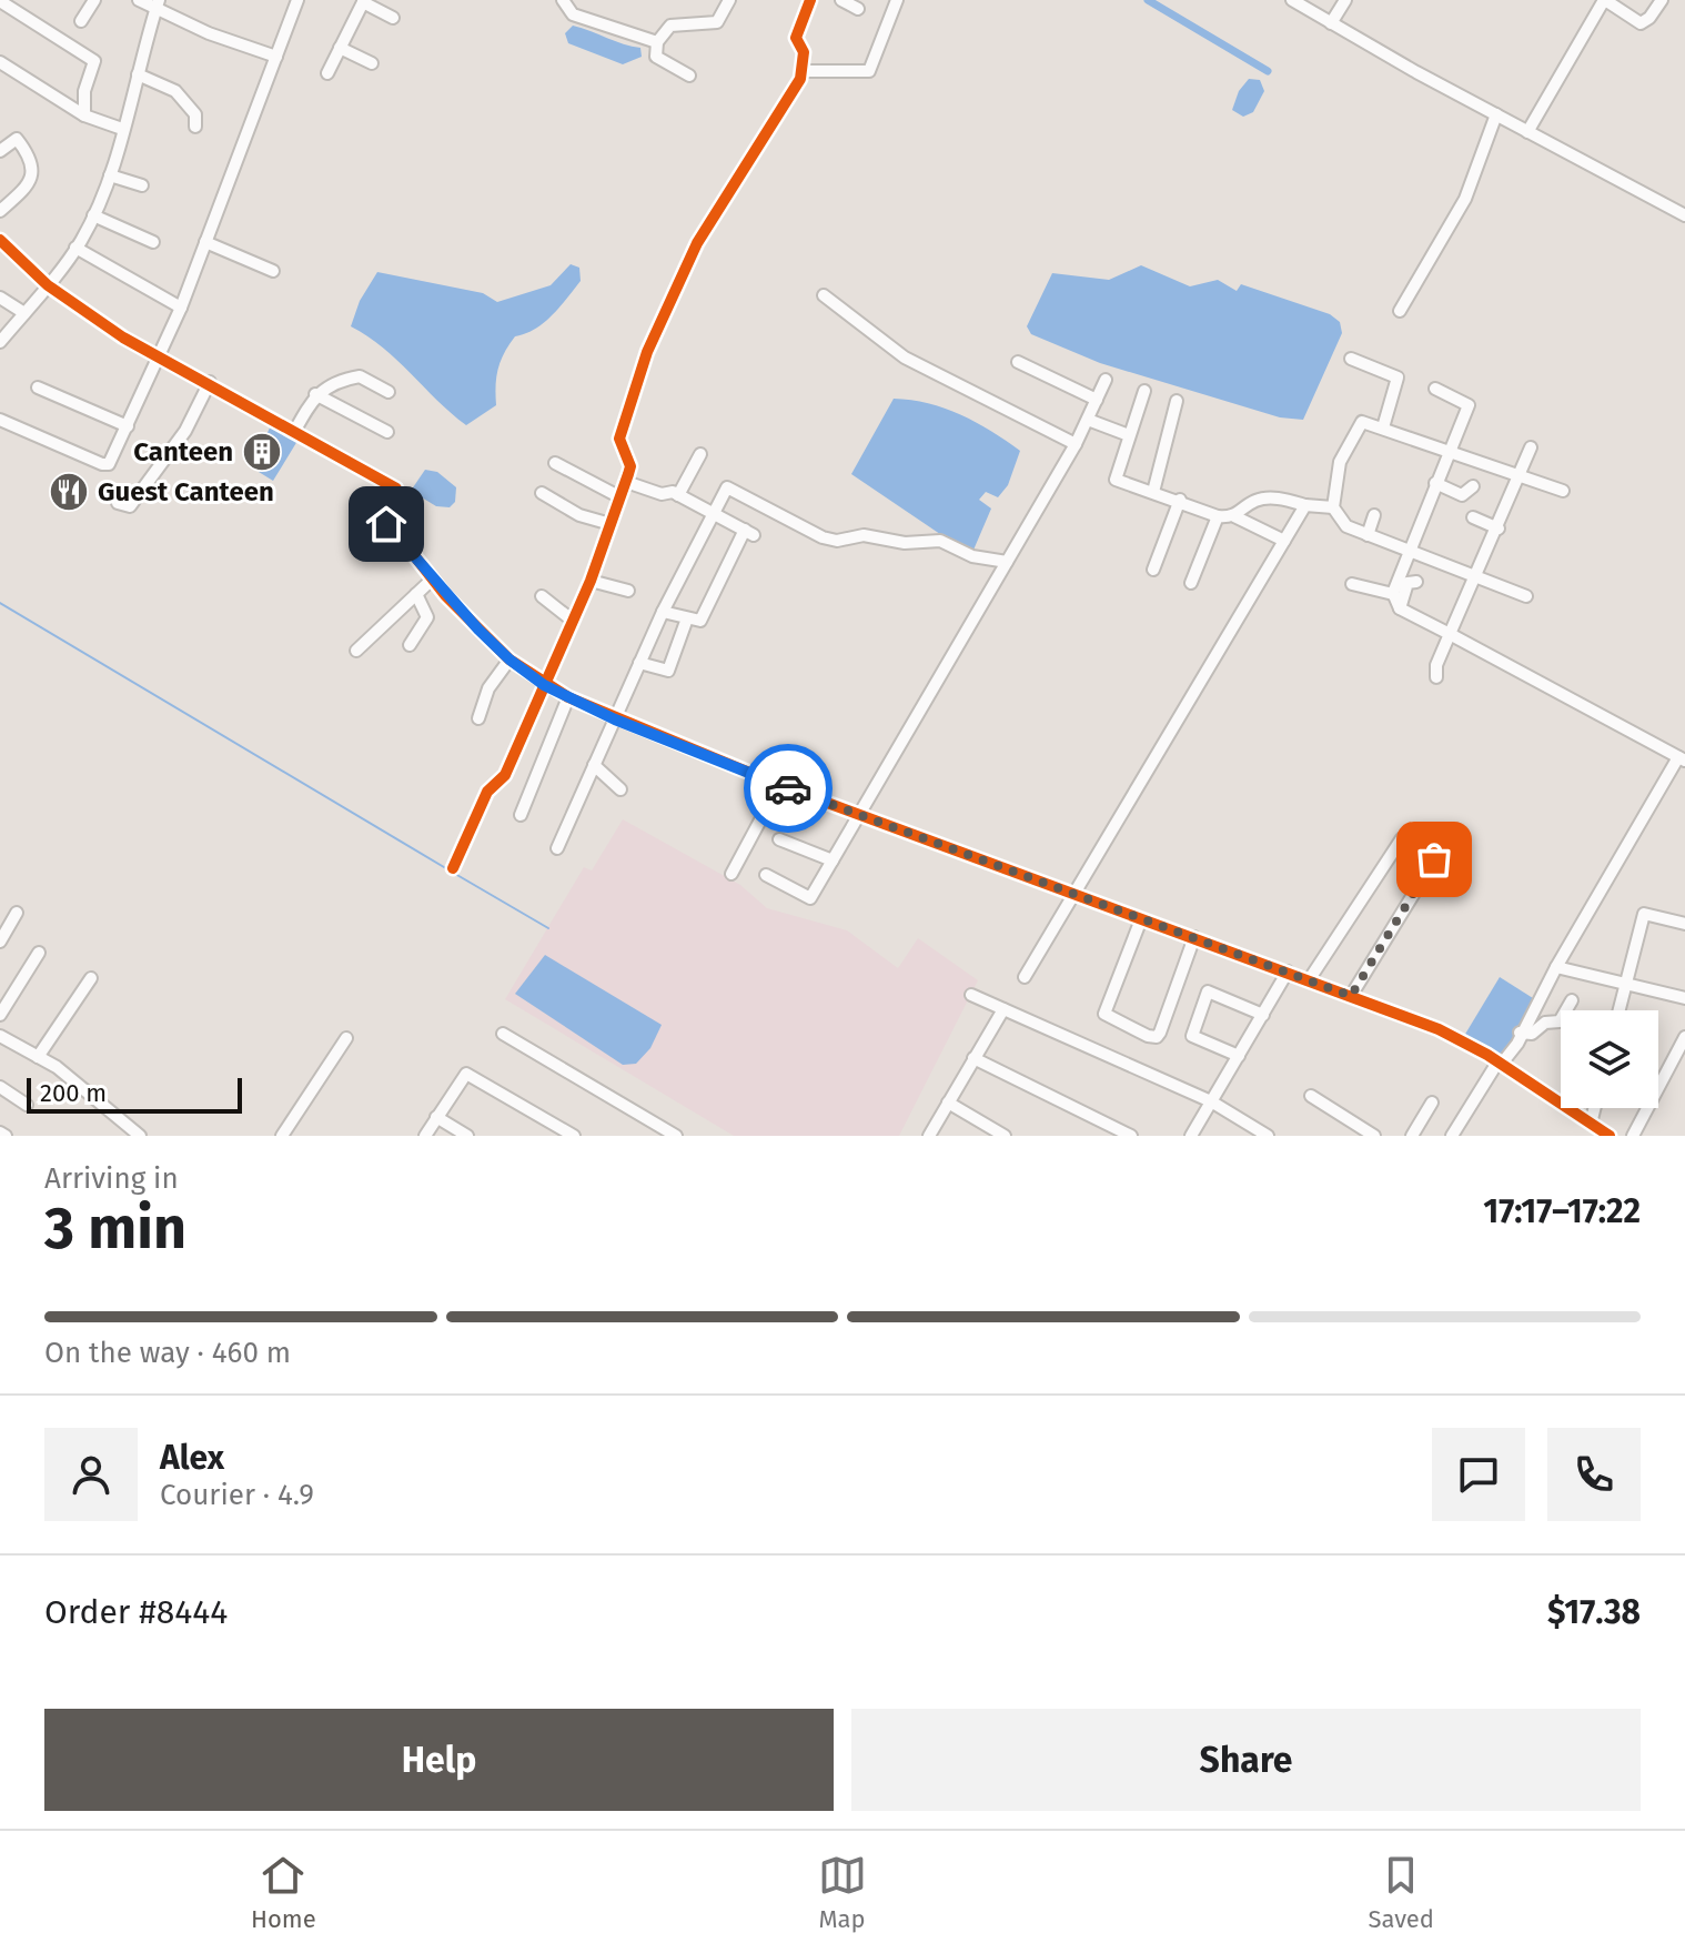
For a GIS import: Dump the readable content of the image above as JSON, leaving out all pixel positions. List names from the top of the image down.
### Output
{
  "places": {
    "building": ["Canteen"],
    "restaurant": ["Guest Canteen"]
  },
  "scale_bar": "200 m",
  "page": {
    "scale": "200 m",
    "heading": ["3 min", "Arriving in", "17:17–17:22"],
    "panel": [
      "Alex",
      "Courier · 4.9",
      "Order #8444",
      "$17.38"
    ],
    "bar": "On the way · 460 m",
    "buttons": ["Help", "Share"],
    "tabs": ["Home", "Map", "Saved"]
  }
}
